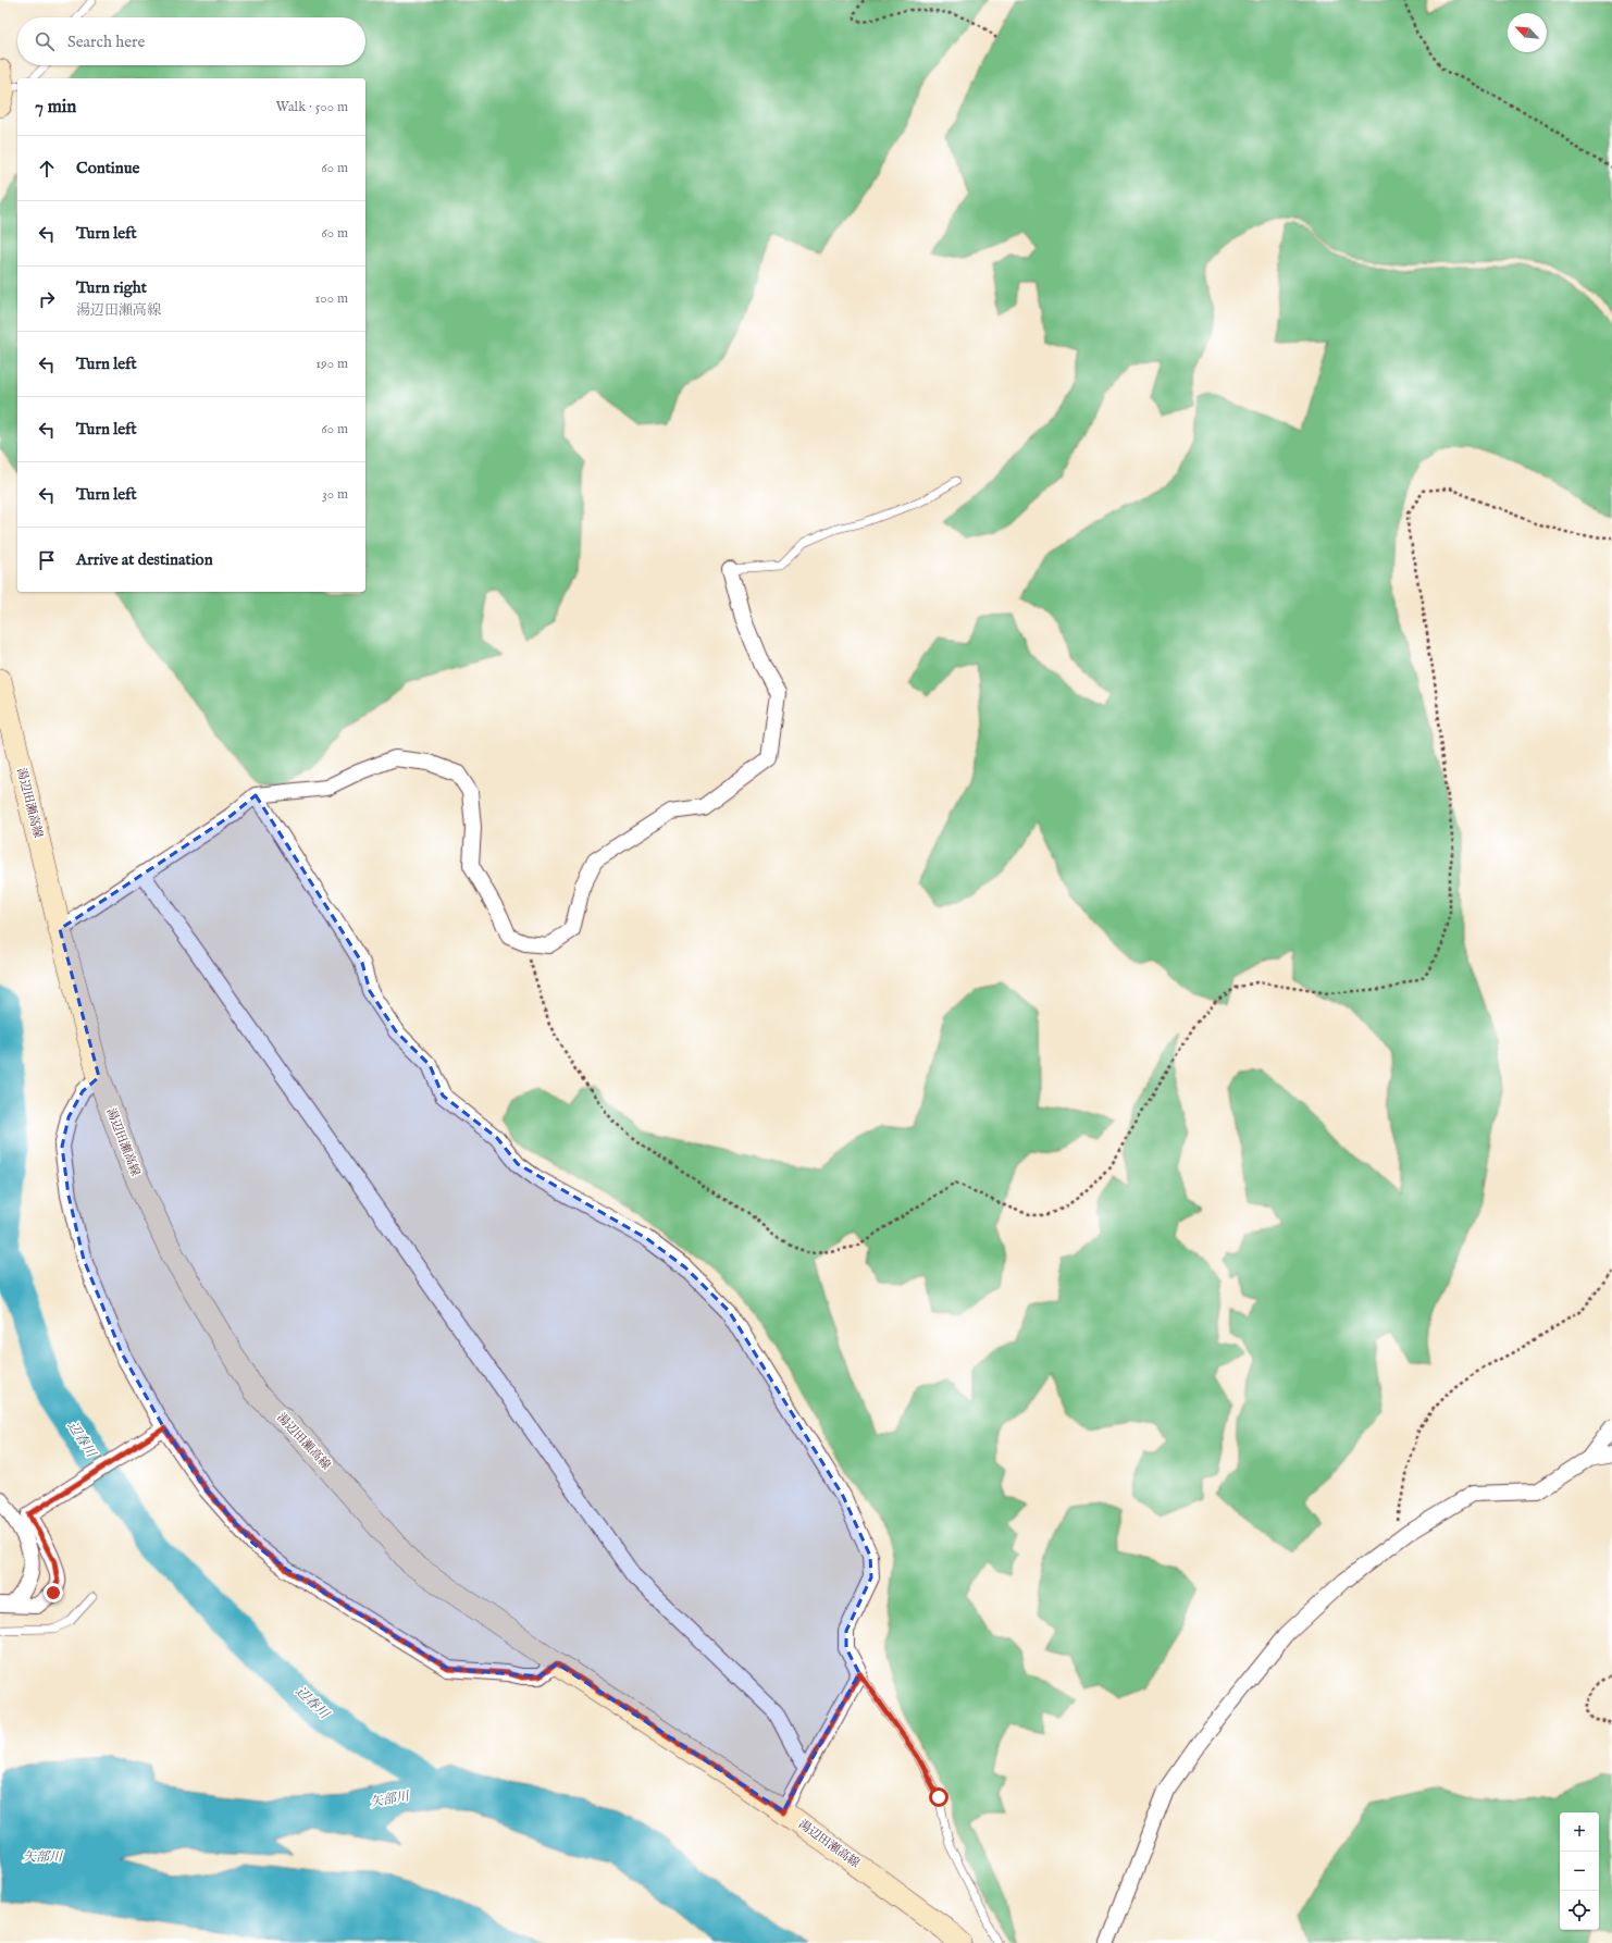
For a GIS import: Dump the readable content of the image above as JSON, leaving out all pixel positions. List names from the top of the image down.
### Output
{
  "streets": {
    "main road": ["湯辺田瀬高線"]
  },
  "water": ["辺春川", "矢部川"],
  "north": "top left",
  "page": {
    "search": "Search here",
    "heading": ["7 min", "Walk · 500 m"],
    "list": [
      ["Continue", "60 m"],
      ["Turn left", "60 m"],
      ["Turn right", "湯辺田瀬高線", "100 m"],
      ["Turn left", "190 m"],
      ["Turn left", "60 m"],
      ["Turn left", "30 m"],
      "Arrive at destination"
    ],
    "map_buttons": ["+", "−"]
  }
}
